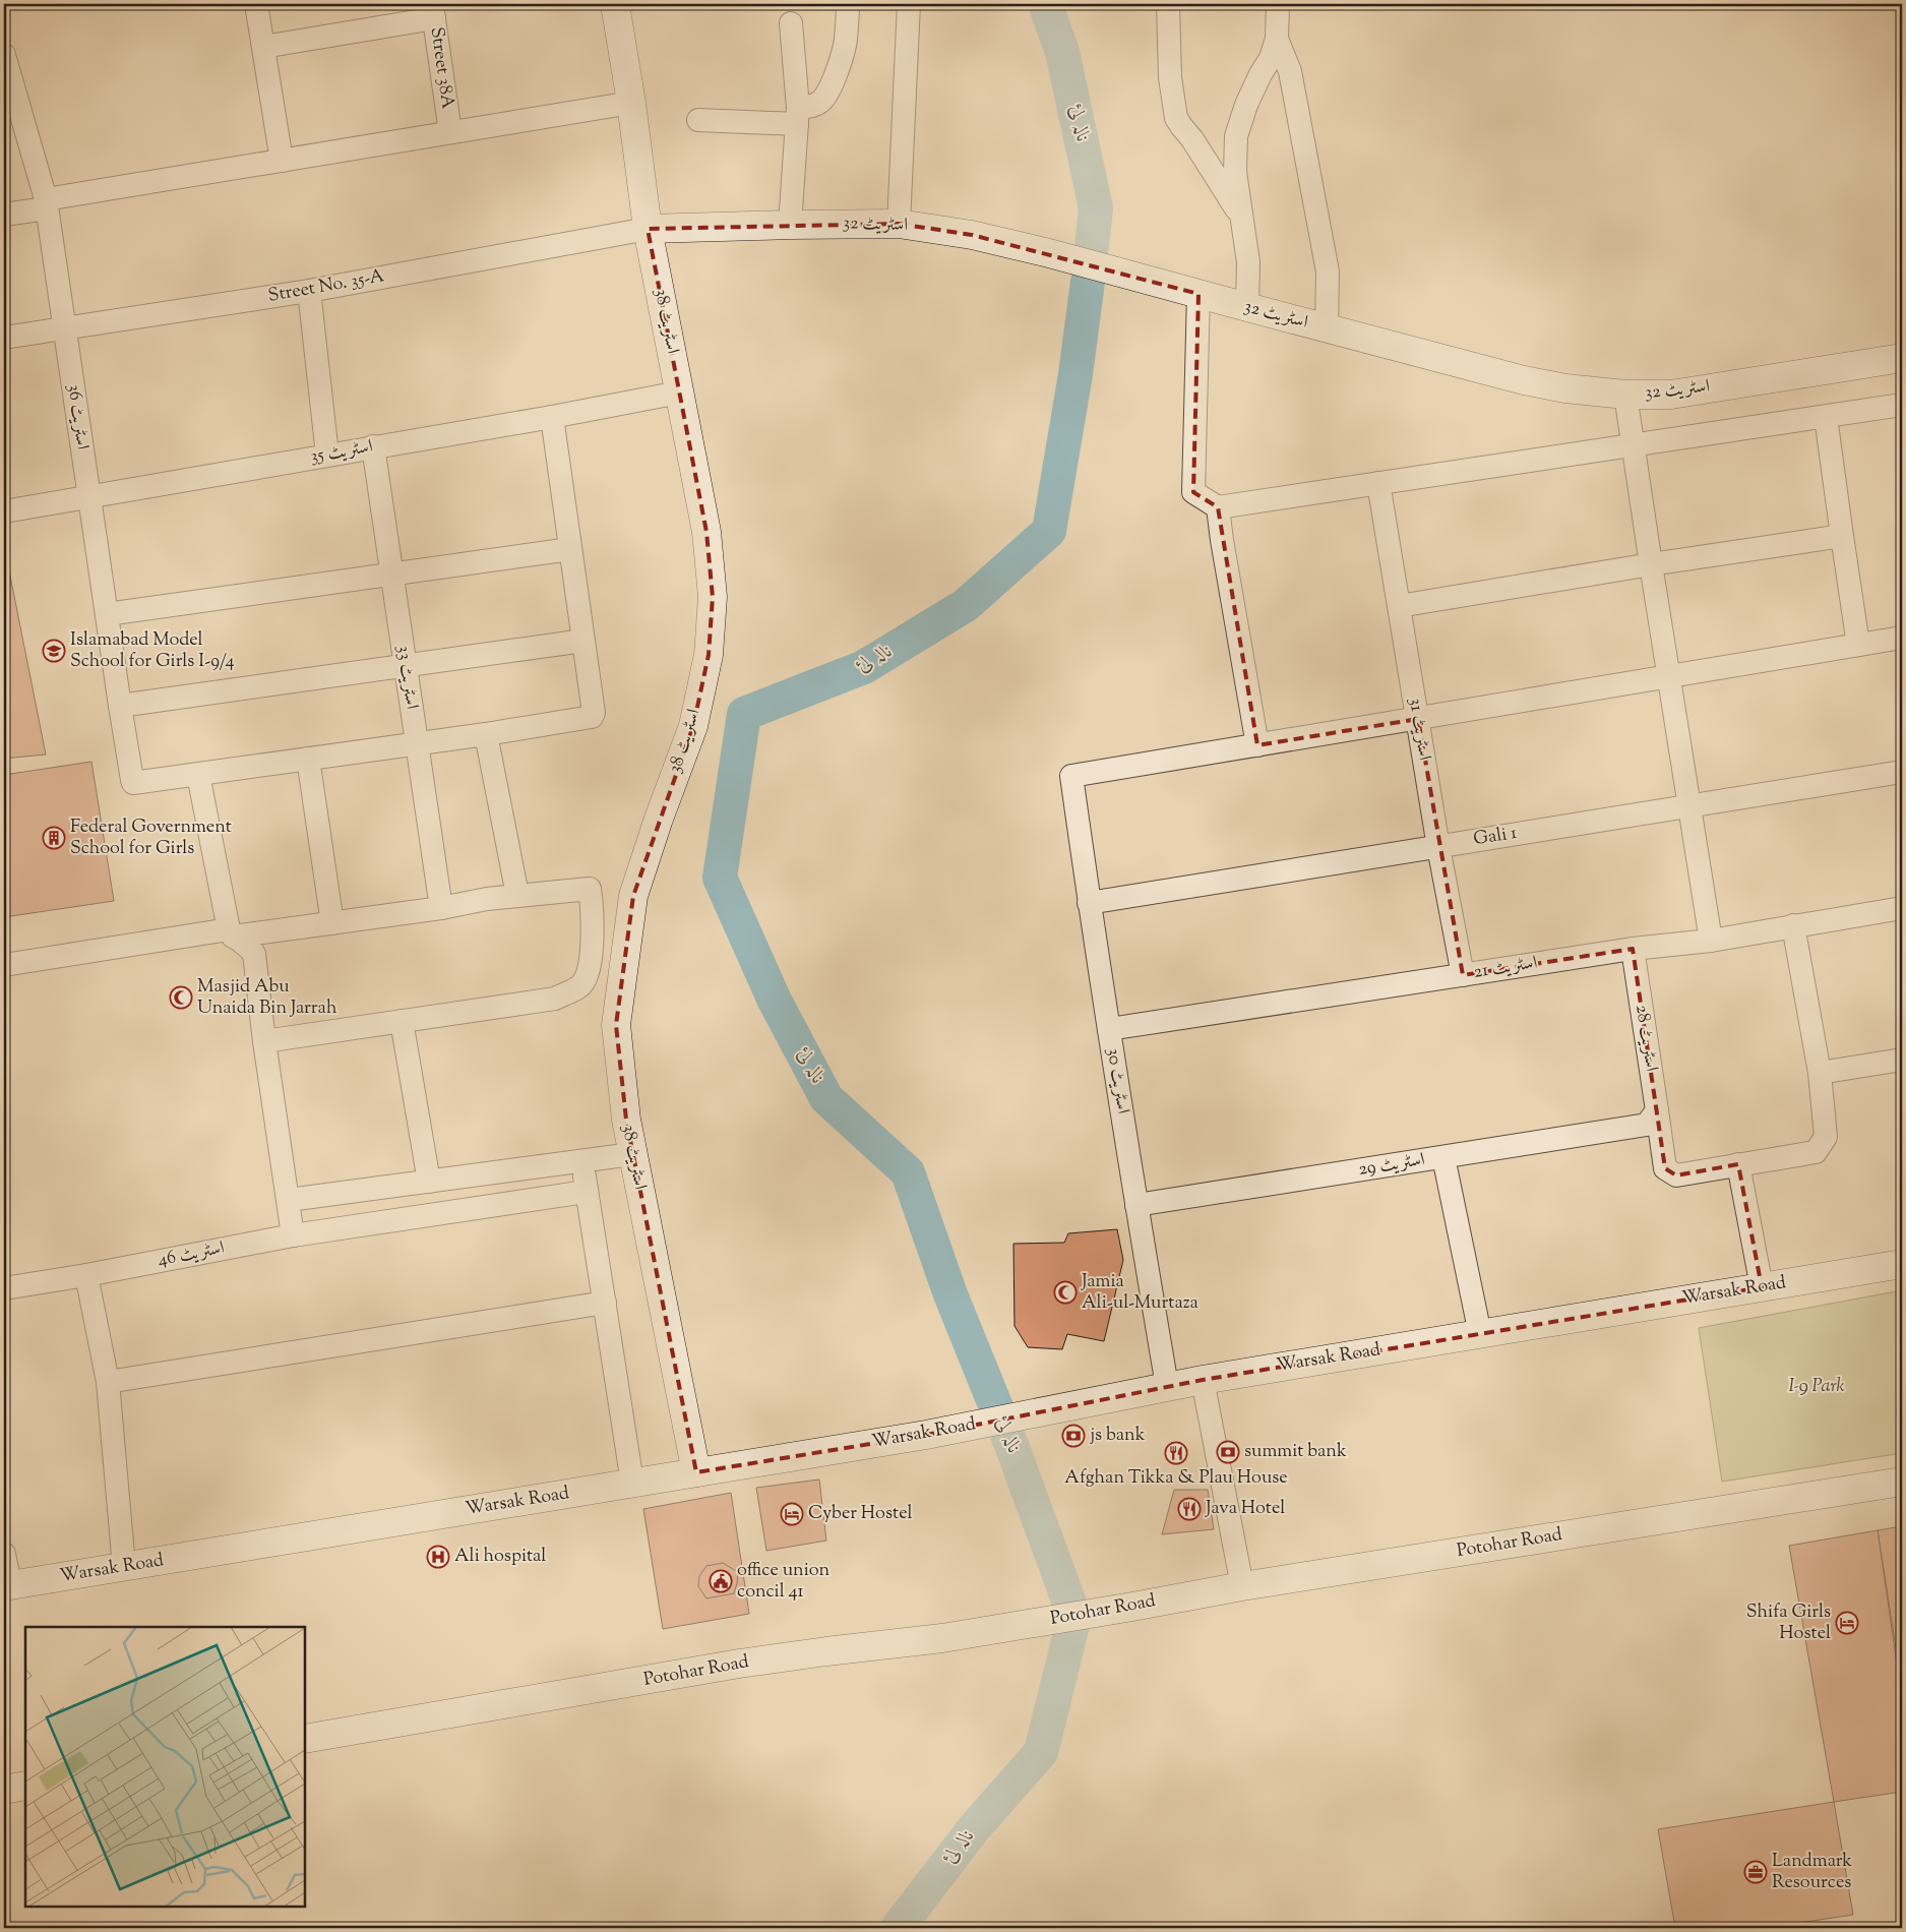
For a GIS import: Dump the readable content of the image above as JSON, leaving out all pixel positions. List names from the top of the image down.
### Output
{
  "streets": {
    "street": [
      "Street 38A",
      "اسٹریٹ 32",
      "Street No. 35-A",
      "اسٹریٹ 38",
      "اسٹریٹ 36",
      "اسٹریٹ 35",
      "اسٹریٹ 33",
      "اسٹریٹ 31",
      "Gali 1",
      "اسٹریٹ 21",
      "اسٹریٹ 28",
      "اسٹریٹ 30",
      "اسٹریٹ 29",
      "اسٹریٹ 46",
      "Warsak Road",
      "Potohar Road"
    ]
  },
  "crossings": [
    ["اسٹریٹ 32", "Street No. 35-A"],
    ["اسٹریٹ 32", "اسٹریٹ 38"],
    ["Street No. 35-A", "اسٹریٹ 38"],
    ["Street No. 35-A", "اسٹریٹ 36"],
    ["اسٹریٹ 38", "اسٹریٹ 35"],
    ["اسٹریٹ 38", "Warsak Road"],
    ["اسٹریٹ 36", "اسٹریٹ 35"],
    ["اسٹریٹ 35", "اسٹریٹ 33"],
    ["اسٹریٹ 31", "Gali 1"],
    ["اسٹریٹ 31", "اسٹریٹ 21"],
    ["Gali 1", "اسٹریٹ 30"],
    ["اسٹریٹ 21", "اسٹریٹ 28"],
    ["اسٹریٹ 21", "اسٹریٹ 30"],
    ["اسٹریٹ 28", "اسٹریٹ 29"],
    ["اسٹریٹ 30", "اسٹریٹ 29"],
    ["اسٹریٹ 30", "Warsak Road"]
  ],
  "water": ["نالہ لئ"],
  "parks": ["I-9 Park"],
  "places": {
    "school or university": ["Islamabad Model School for Girls I-9/4"],
    "building": ["Federal Government School for Girls"],
    "mosque": ["Masjid Abu Unaida Bin Jarrah", "Jamia Ali-ul-Murtaza"],
    "bank": ["js bank", "summit bank"],
    "restaurant": ["Afghan Tikka & Plau House", "Java Hotel"],
    "hotel": ["Cyber Hostel", "Shifa Girls Hostel"],
    "hospital": ["Ali hospital"],
    "public building": ["office union concil 41"],
    "office": ["Landmark Resources"]
  }
}
